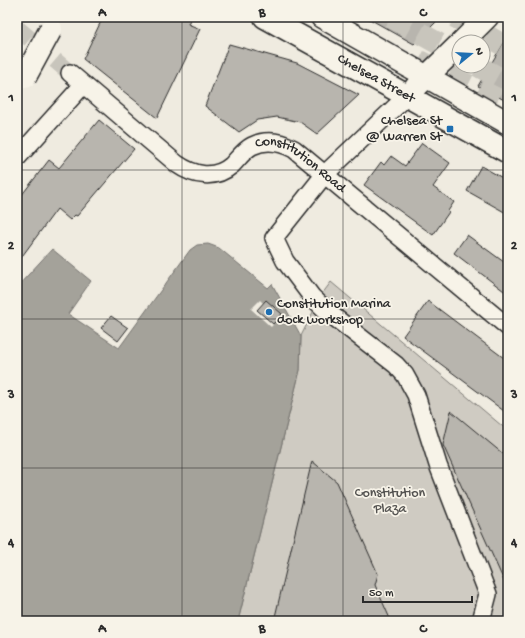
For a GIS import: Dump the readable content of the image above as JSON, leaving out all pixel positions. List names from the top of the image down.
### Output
{
  "streets": {
    "main road": ["Chelsea Street"],
    "street": ["Constitution Road"]
  },
  "parks": ["Constitution Plaza"],
  "places": {
    "transit": ["Chelsea St @ Warren St"],
    "other": ["Constitution Marina dock workshop"]
  },
  "scale_bar": "50 m",
  "north": "right",
  "grid": {
    "columns": ["A", "B", "C"],
    "rows": [
      "1",
      "2",
      "3",
      "4"
    ]
  }
}
